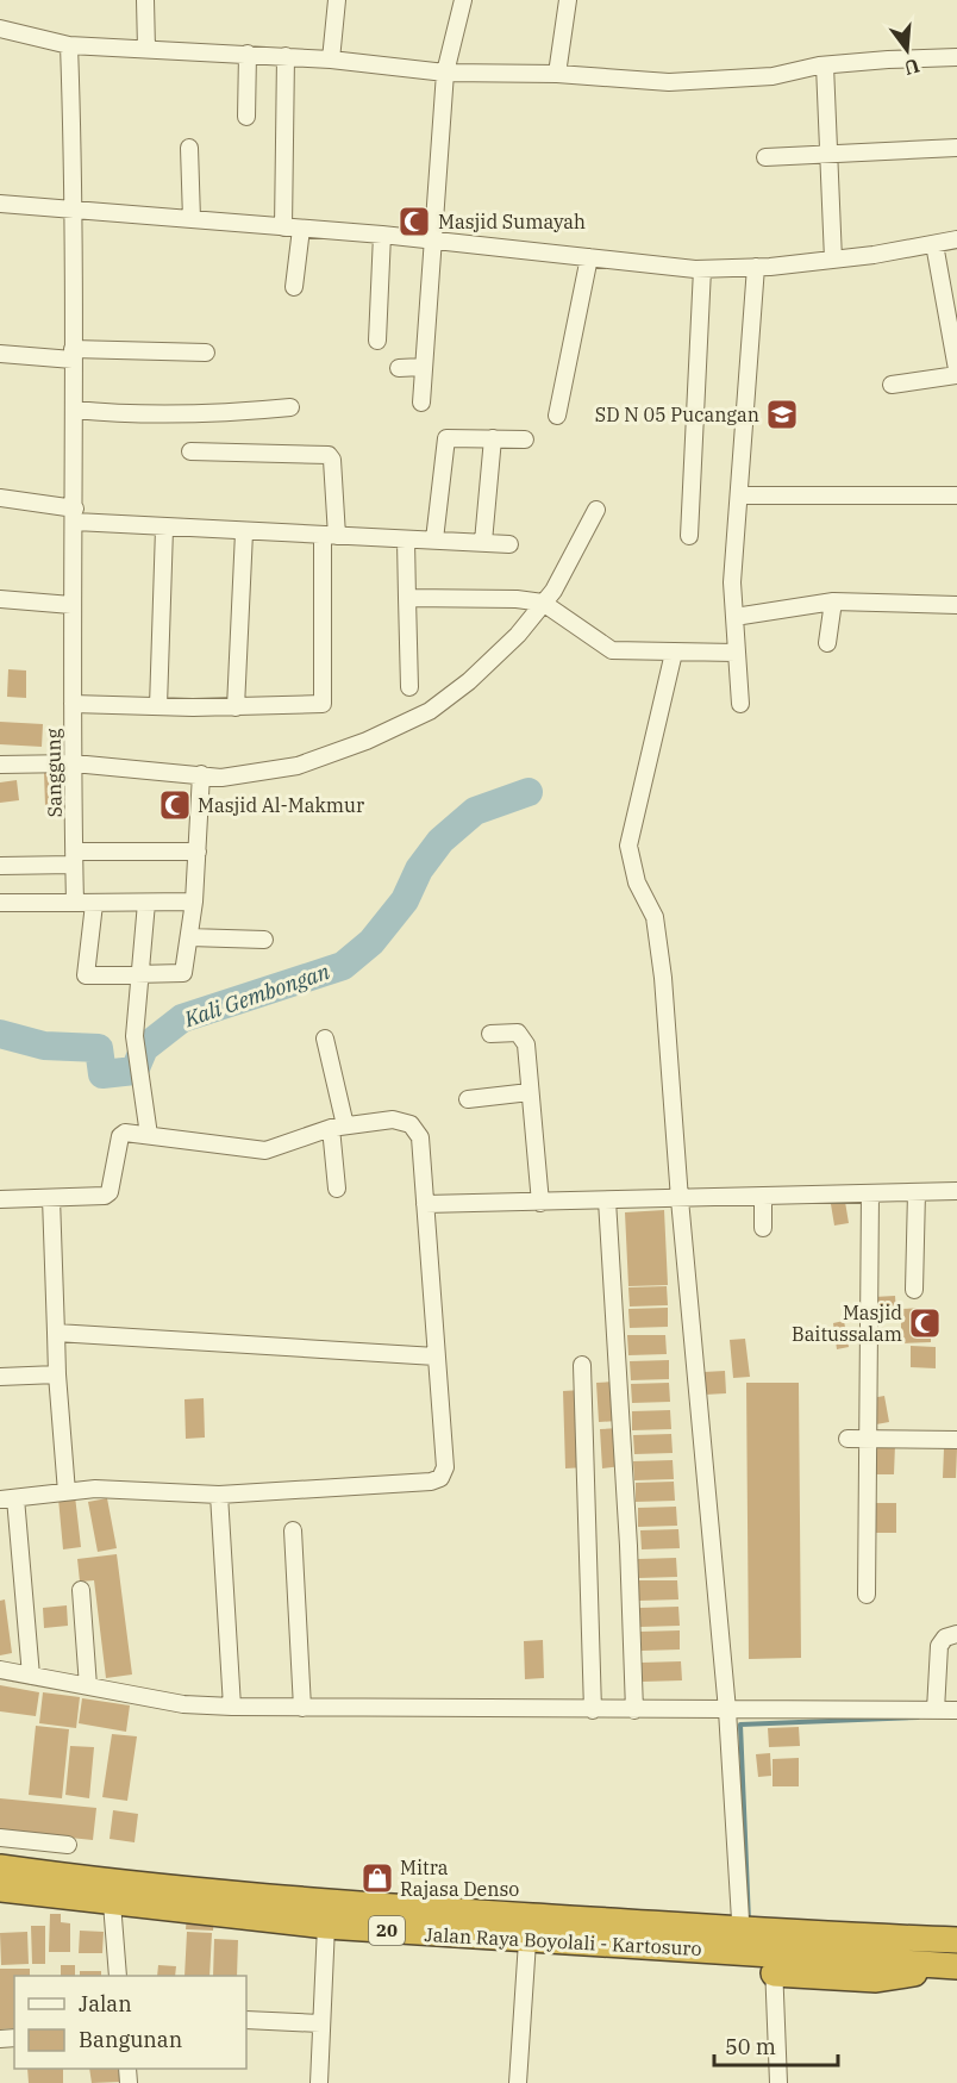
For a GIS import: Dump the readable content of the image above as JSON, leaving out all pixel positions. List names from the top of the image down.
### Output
{
  "streets": {
    "highway": ["20", "Jalan Raya Boyolali - Kartosuro"],
    "street": ["Sanggung"]
  },
  "water": ["Kali Gembongan"],
  "places": {
    "mosque": ["Masjid Sumayah", "Masjid Al-Makmur", "Masjid Baitussalam"],
    "school or university": ["SD N 05 Pucangan"],
    "shop": ["Mitra Rajasa Denso"]
  },
  "legend": ["Jalan", "Bangunan"],
  "scale_bar": "50 m",
  "north": "bottom"
}
